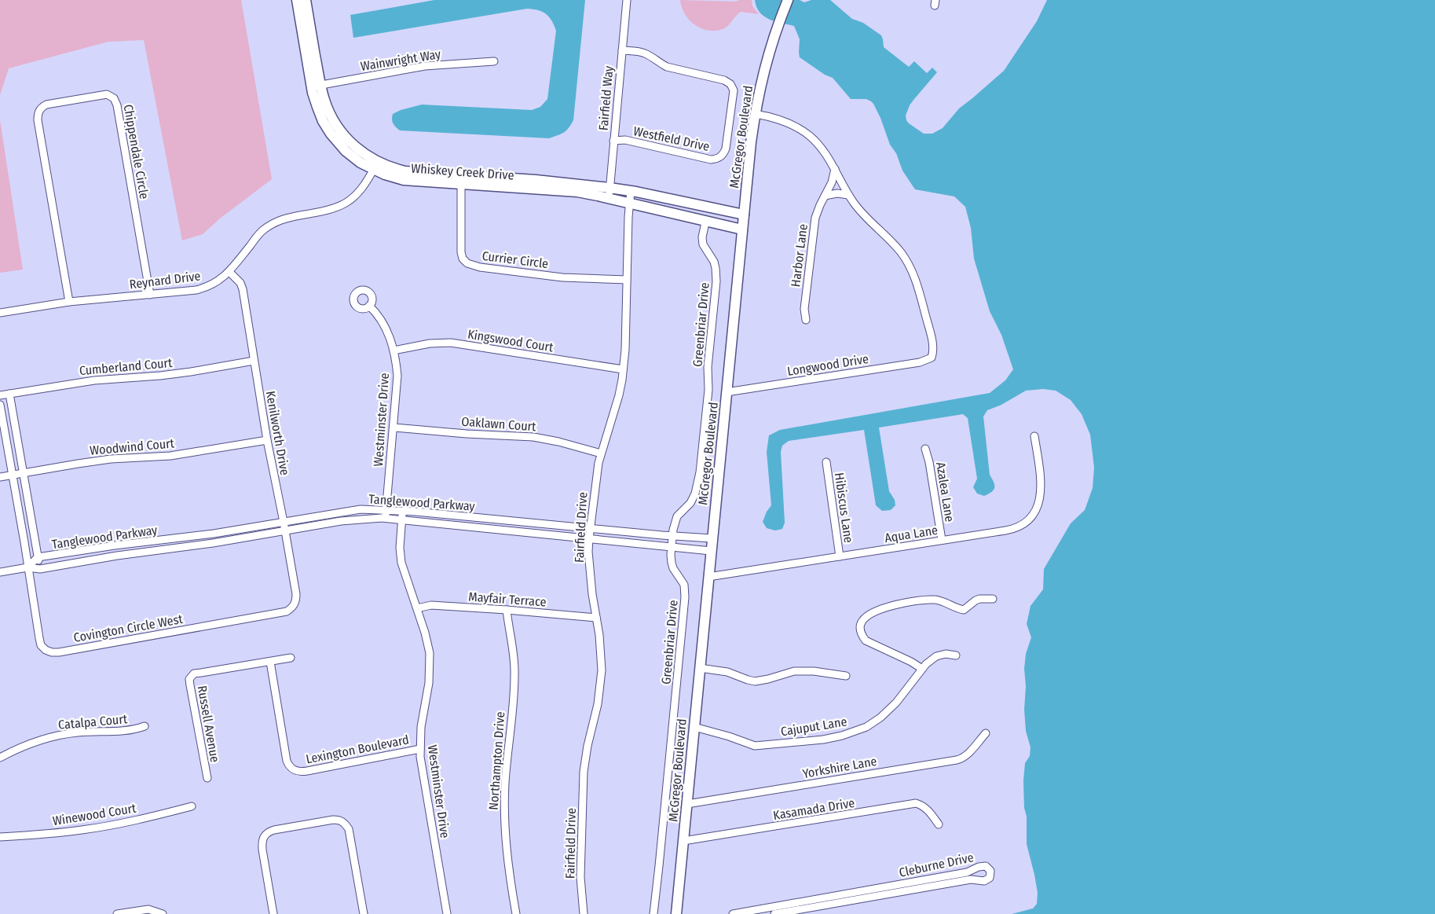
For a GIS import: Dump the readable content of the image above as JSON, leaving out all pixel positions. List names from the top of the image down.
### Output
{
  "streets": {
    "street": [
      "Wainwright Way",
      "Fairfield Way",
      "McGregor Boulevard",
      "Westfield Drive",
      "Chippendale Circle",
      "Whiskey Creek Drive",
      "Harbor Lane",
      "Currier Circle",
      "Reynard Drive",
      "Greenbriar Drive",
      "Kingswood Court",
      "Longwood Drive",
      "Cumberland Court",
      "Westminster Drive",
      "Oaklawn Court",
      "Kenilworth Drive",
      "Woodwind Court",
      "Azalea Lane",
      "Tanglewood Parkway",
      "Hibiscus Lane",
      "Fairfield Drive",
      "Aqua Lane",
      "Mayfair Terrace",
      "Covington Circle West",
      "Catalpa Court",
      "Russell Avenue",
      "Cajuput Lane",
      "Lexington Boulevard",
      "Northampton Drive",
      "Yorkshire Lane",
      "Kasamada Drive",
      "Winewood Court",
      "Cleburne Drive"
    ]
  },
  "crossings": [
    ["Wainwright Way", "Whiskey Creek Drive"],
    ["Fairfield Way", "Westfield Drive"],
    ["Fairfield Way", "Whiskey Creek Drive"],
    ["McGregor Boulevard", "Whiskey Creek Drive"],
    ["McGregor Boulevard", "Longwood Drive"],
    ["McGregor Boulevard", "Tanglewood Parkway"],
    ["McGregor Boulevard", "Aqua Lane"],
    ["McGregor Boulevard", "Cajuput Lane"],
    ["McGregor Boulevard", "Yorkshire Lane"],
    ["McGregor Boulevard", "Kasamada Drive"],
    ["Chippendale Circle", "Reynard Drive"],
    ["Whiskey Creek Drive", "Currier Circle"],
    ["Whiskey Creek Drive", "Reynard Drive"],
    ["Whiskey Creek Drive", "Greenbriar Drive"],
    ["Whiskey Creek Drive", "Fairfield Drive"],
    ["Currier Circle", "Fairfield Drive"],
    ["Reynard Drive", "Kenilworth Drive"],
    ["Greenbriar Drive", "Tanglewood Parkway"],
    ["Kingswood Court", "Westminster Drive"],
    ["Kingswood Court", "Fairfield Drive"],
    ["Cumberland Court", "Kenilworth Drive"],
    ["Cumberland Court", "Tanglewood Parkway"],
    ["Westminster Drive", "Oaklawn Court"],
    ["Westminster Drive", "Tanglewood Parkway"],
    ["Westminster Drive", "Mayfair Terrace"],
    ["Westminster Drive", "Lexington Boulevard"],
    ["Oaklawn Court", "Fairfield Drive"],
    ["Kenilworth Drive", "Woodwind Court"],
    ["Kenilworth Drive", "Tanglewood Parkway"],
    ["Kenilworth Drive", "Covington Circle West"],
    ["Woodwind Court", "Tanglewood Parkway"],
    ["Azalea Lane", "Aqua Lane"],
    ["Tanglewood Parkway", "Fairfield Drive"],
    ["Tanglewood Parkway", "Covington Circle West"],
    ["Hibiscus Lane", "Aqua Lane"],
    ["Fairfield Drive", "Mayfair Terrace"],
    ["Mayfair Terrace", "Northampton Drive"],
    ["Russell Avenue", "Lexington Boulevard"]
  ]
}
